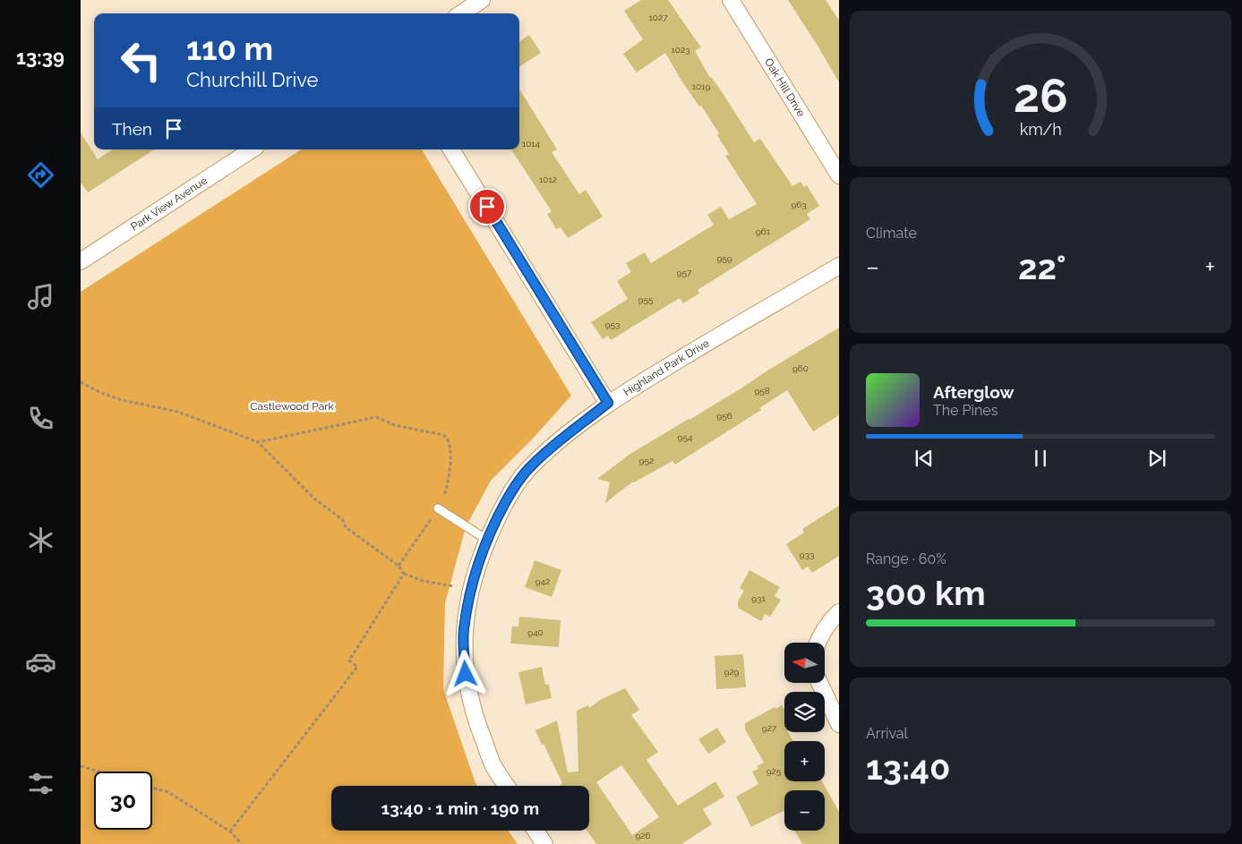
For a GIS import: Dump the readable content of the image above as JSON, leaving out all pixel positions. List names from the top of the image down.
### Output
{
  "streets": {
    "street": ["Oak Hill Drive", "Park View Avenue", "Highland Park Drive"]
  },
  "parks": ["Castlewood Park"],
  "house_numbers": [
    "1027",
    "1023",
    "1019",
    "1014",
    "1012",
    "963",
    "961",
    "959",
    "957",
    "955",
    "953",
    "960",
    "958",
    "956",
    "954",
    "952",
    "933",
    "942",
    "931",
    "940",
    "929",
    "927",
    "925",
    "926"
  ],
  "north": "left",
  "page": {
    "tabs": "13:39",
    "turn": ["110 m", "Churchill Drive"],
    "then": "Then",
    "tile": [
      "Climate",
      ["Range · 60%", "300 km"],
      ["Arrival", "13:40"]
    ],
    "heat": ["−", "22°", "+"],
    "song": ["Afterglow", "The Pines"],
    "map_buttons": ["+", "−"],
    "limit": "30",
    "trip": "13:40 · 1 min · 190 m",
    "gauge": ["26", "km/h"]
  }
}
